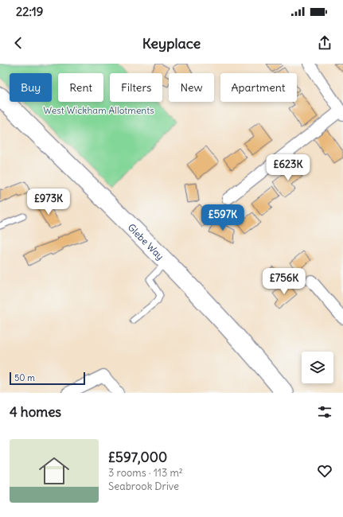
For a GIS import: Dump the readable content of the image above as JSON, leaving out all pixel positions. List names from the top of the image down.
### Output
{
  "streets": {
    "highway": ["Glebe Way"]
  },
  "parks": ["West Wickham Allotments"],
  "scale_bar": "50 m",
  "page": {
    "status": "22:19",
    "header": "Keyplace",
    "chip": [
      "Buy",
      "Rent",
      "Filters",
      "New",
      "Apartment"
    ],
    "price": [
      "£623K",
      "£973K",
      "£597K",
      "£756K"
    ],
    "scale": "50 m",
    "heading": "4 homes",
    "list": [
      {
        "name": "£597,000",
        "note": "3 rooms · 113 m² · Seabrook Drive"
      }
    ]
  }
}
